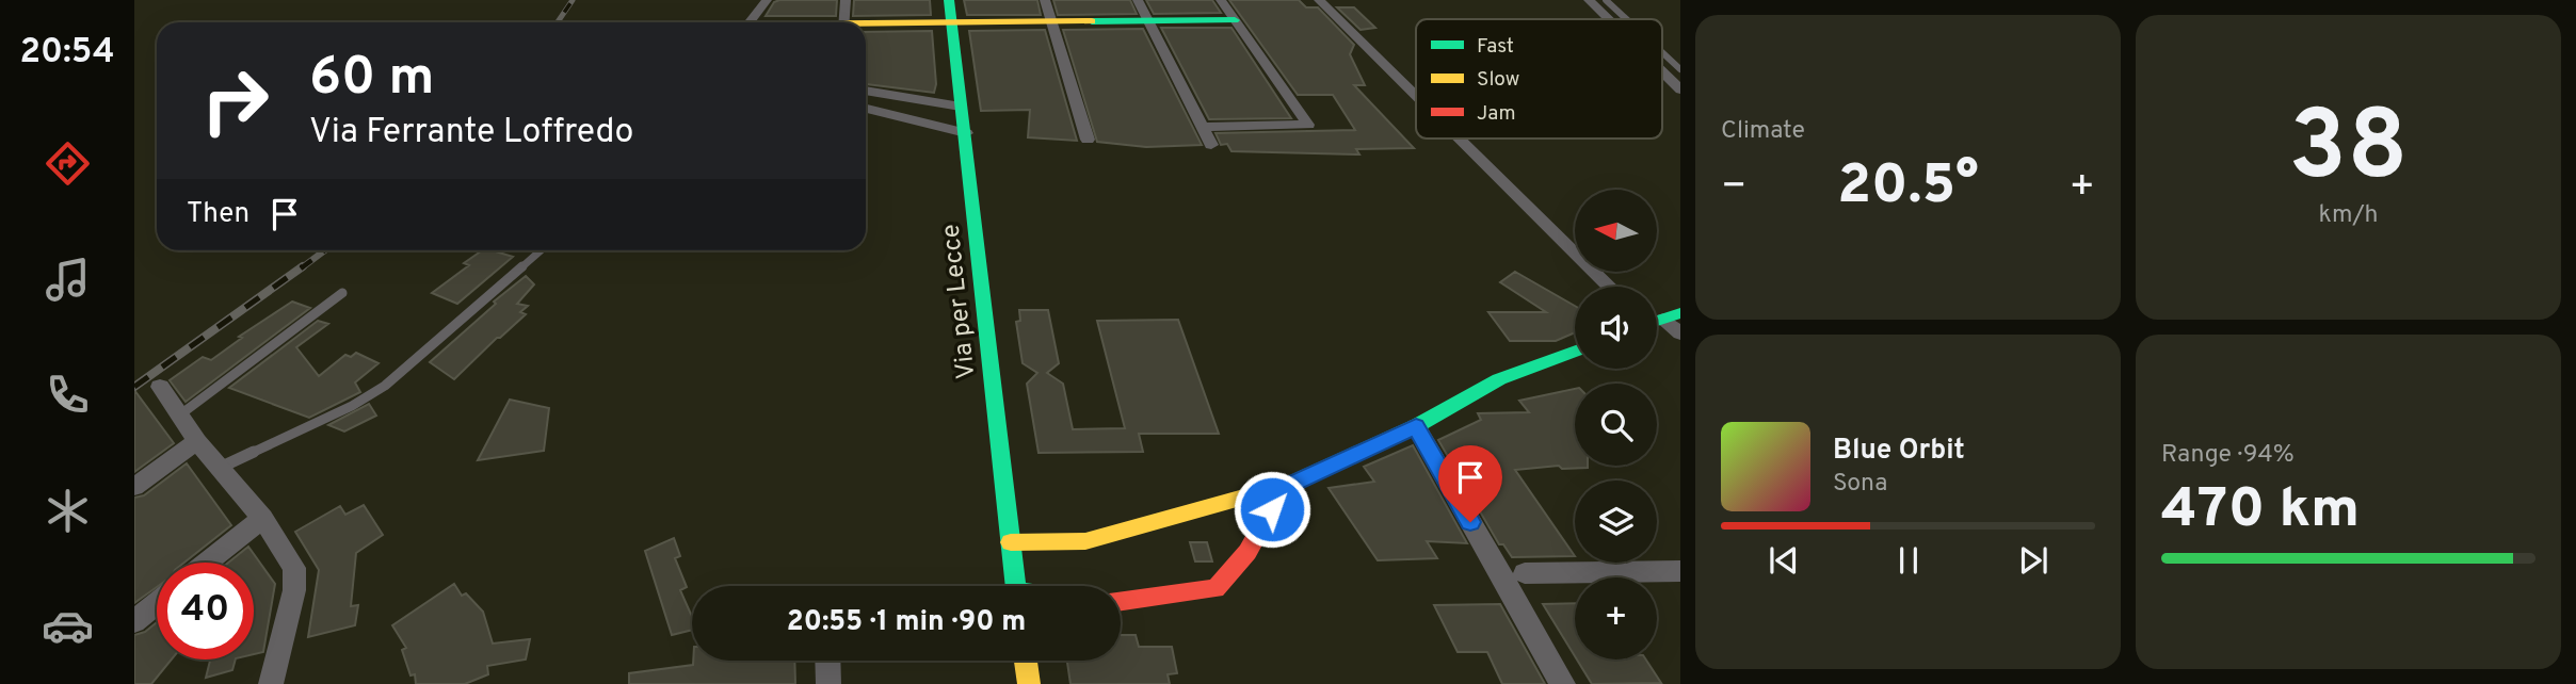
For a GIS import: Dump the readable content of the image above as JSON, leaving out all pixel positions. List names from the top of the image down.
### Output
{
  "streets": {
    "street": ["Via per Lecce"]
  },
  "legend": ["Fast", "Slow", "Jam"],
  "north": "left",
  "page": {
    "tabs": "20:54",
    "tile": [
      "Climate",
      ["38", "km/h"],
      ["Range · 94%", "470 km"]
    ],
    "turn": ["60 m", "Via Ferrante Loffredo"],
    "heat": ["−", "20.5°", "+"],
    "then": "Then",
    "map_buttons": "+",
    "song": ["Blue Orbit", "Sona"],
    "limit": "40",
    "trip": "20:55 · 1 min · 90 m"
  }
}
